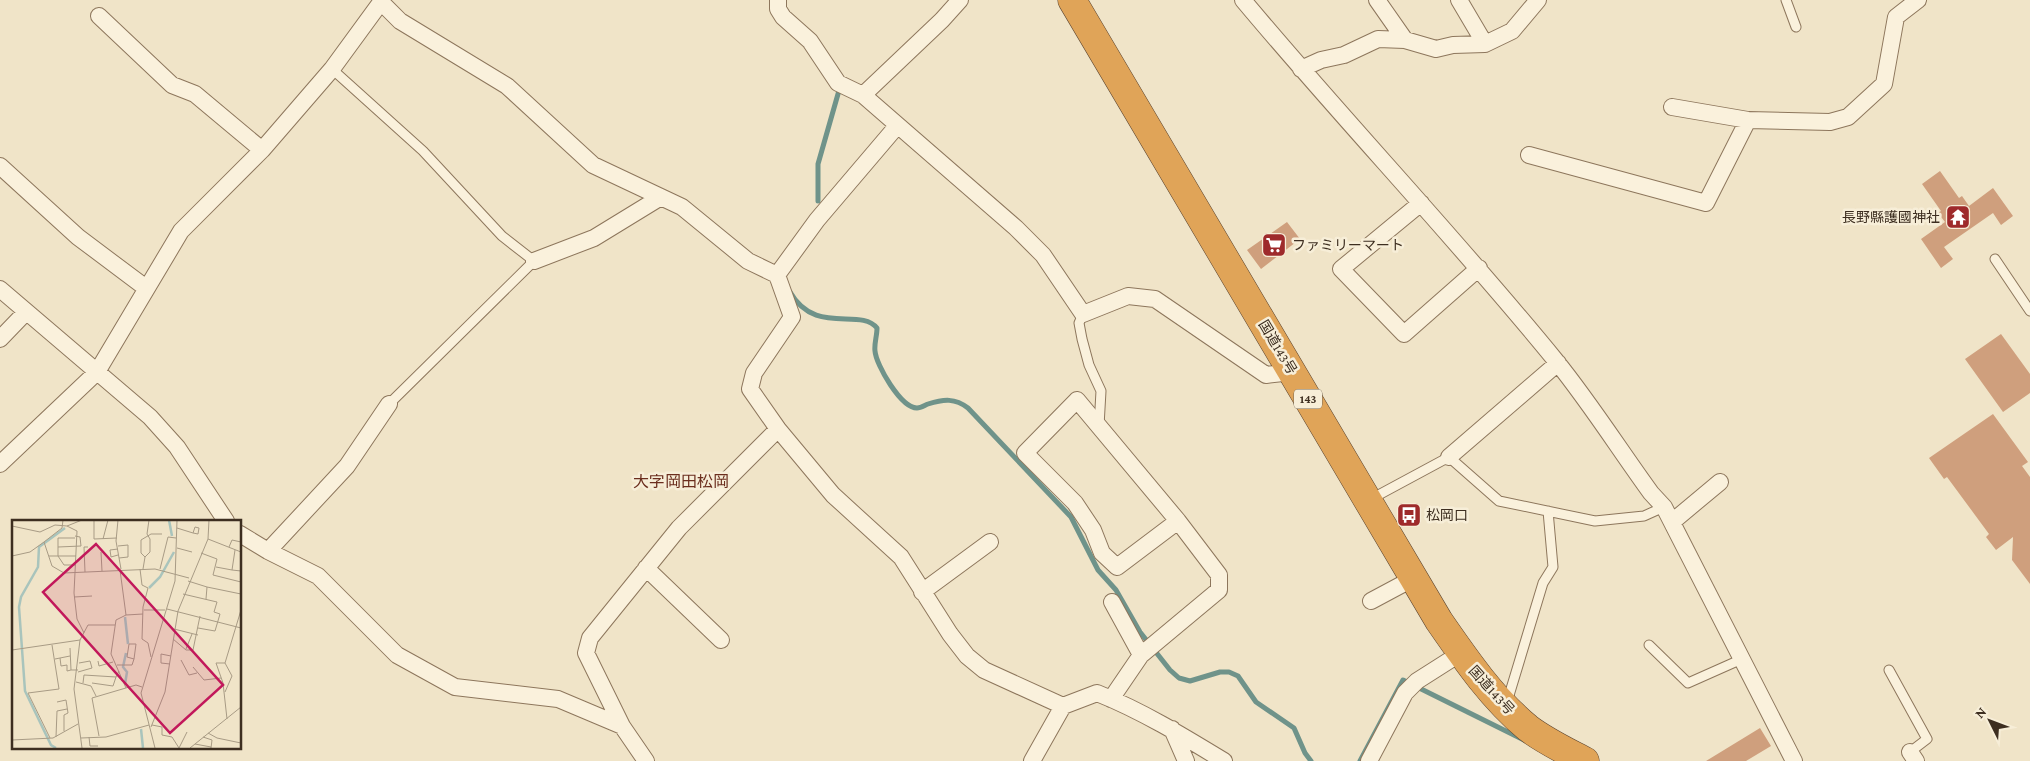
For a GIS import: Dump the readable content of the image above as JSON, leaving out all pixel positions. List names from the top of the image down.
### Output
{
  "streets": {
    "highway": ["国道143号", "143"]
  },
  "districts": ["大字岡田松岡"],
  "places": {
    "temple": ["長野縣護國神社"],
    "supermarket": ["ファミリーマート"],
    "bus stop": ["松岡口"]
  },
  "north": "top left"
}
